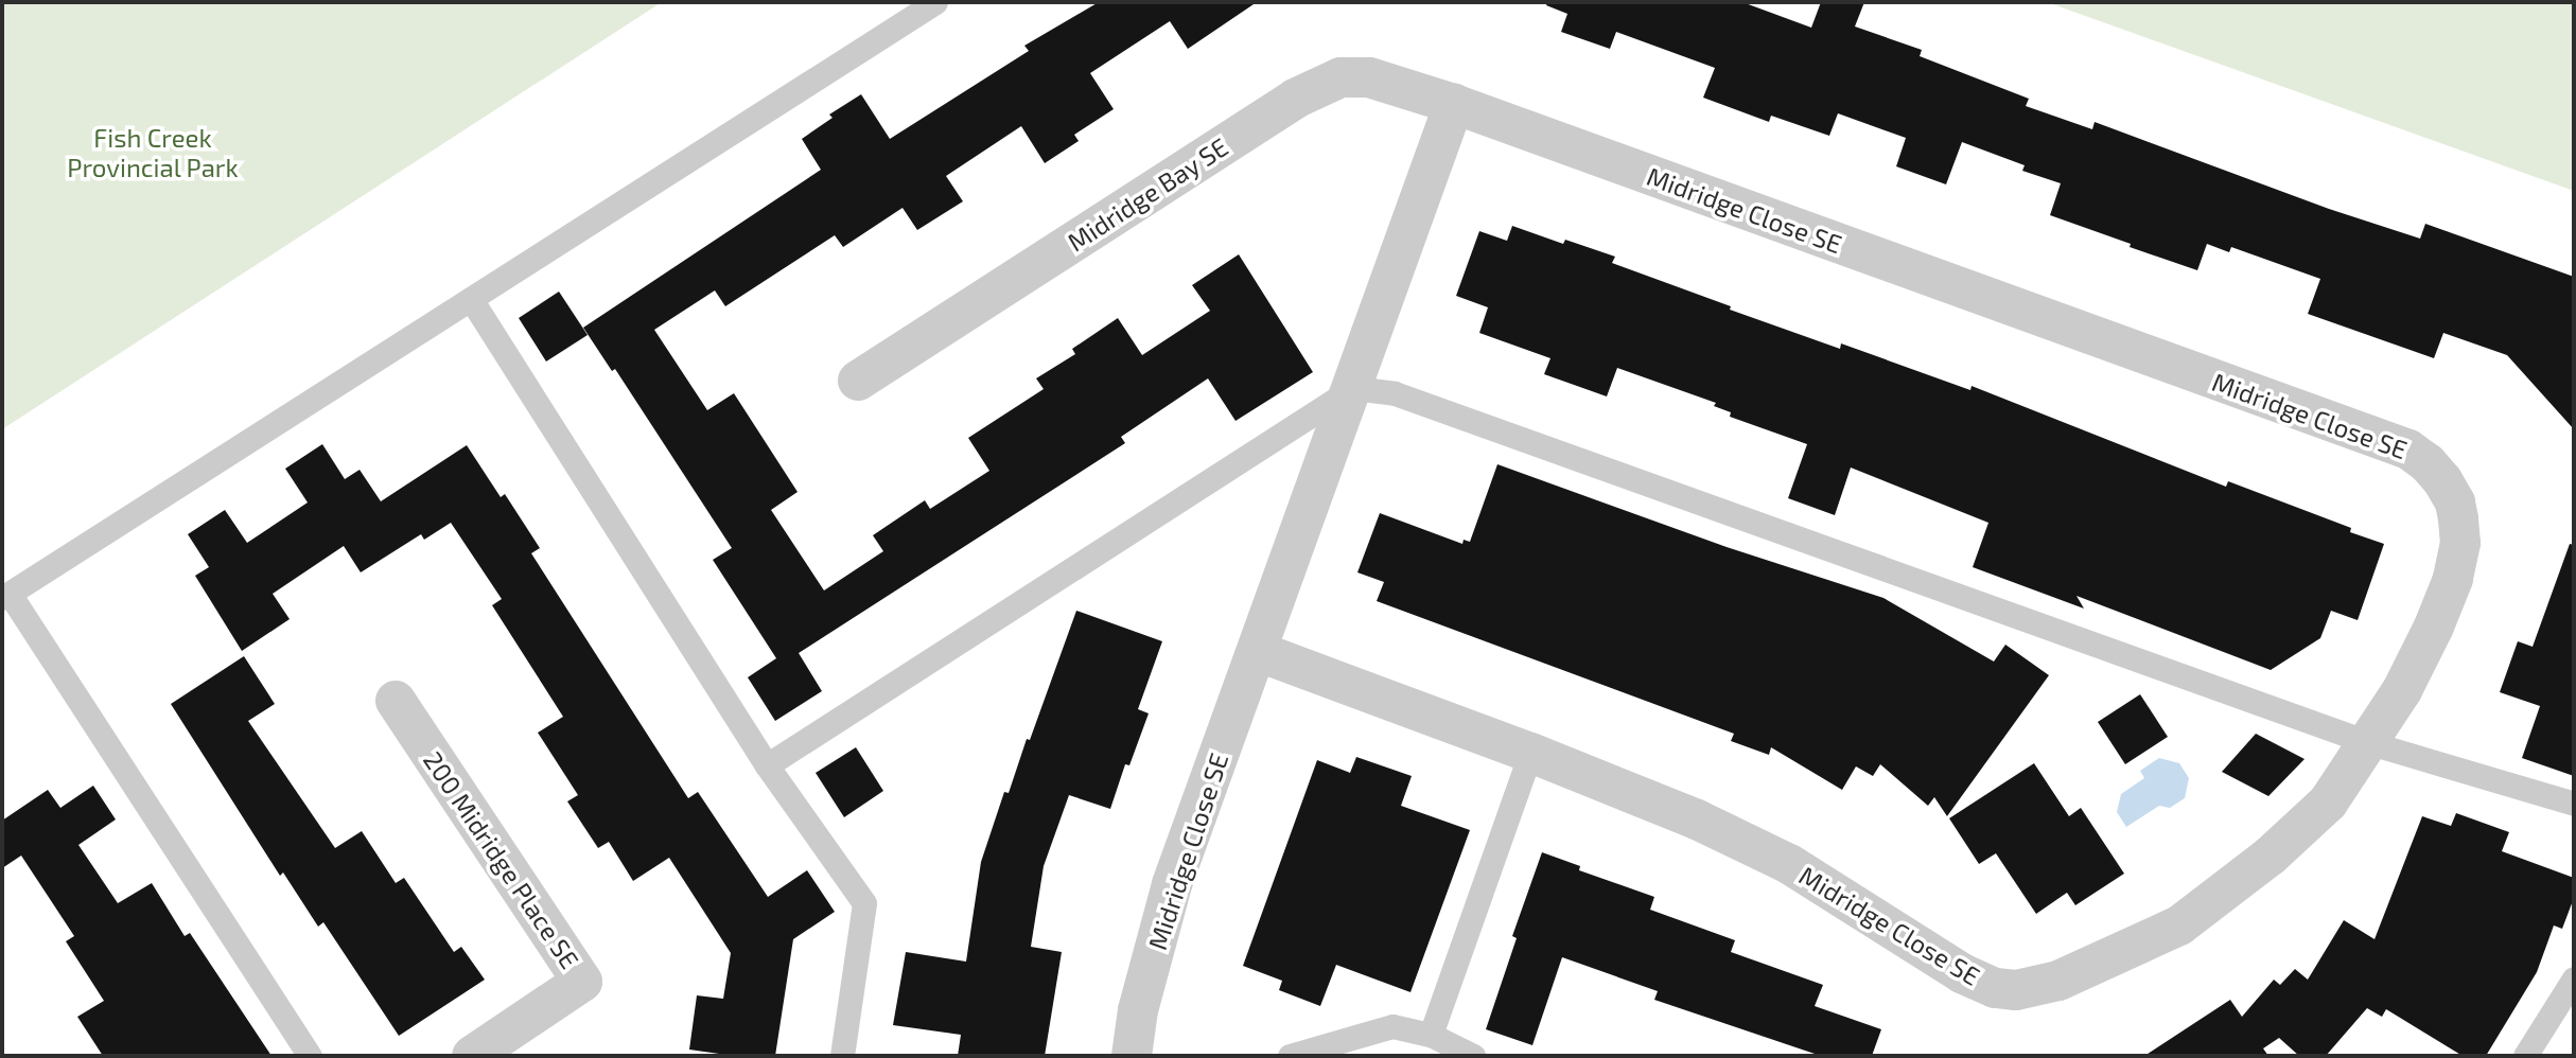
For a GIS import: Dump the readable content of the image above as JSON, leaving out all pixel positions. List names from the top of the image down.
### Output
{
  "streets": {
    "street": ["Midridge Bay SE", "Midridge Close SE", "200 Midridge Place SE"]
  },
  "crossings": [
    ["Midridge Bay SE", "Midridge Close SE"]
  ],
  "parks": ["Fish Creek Provincial Park"]
}
